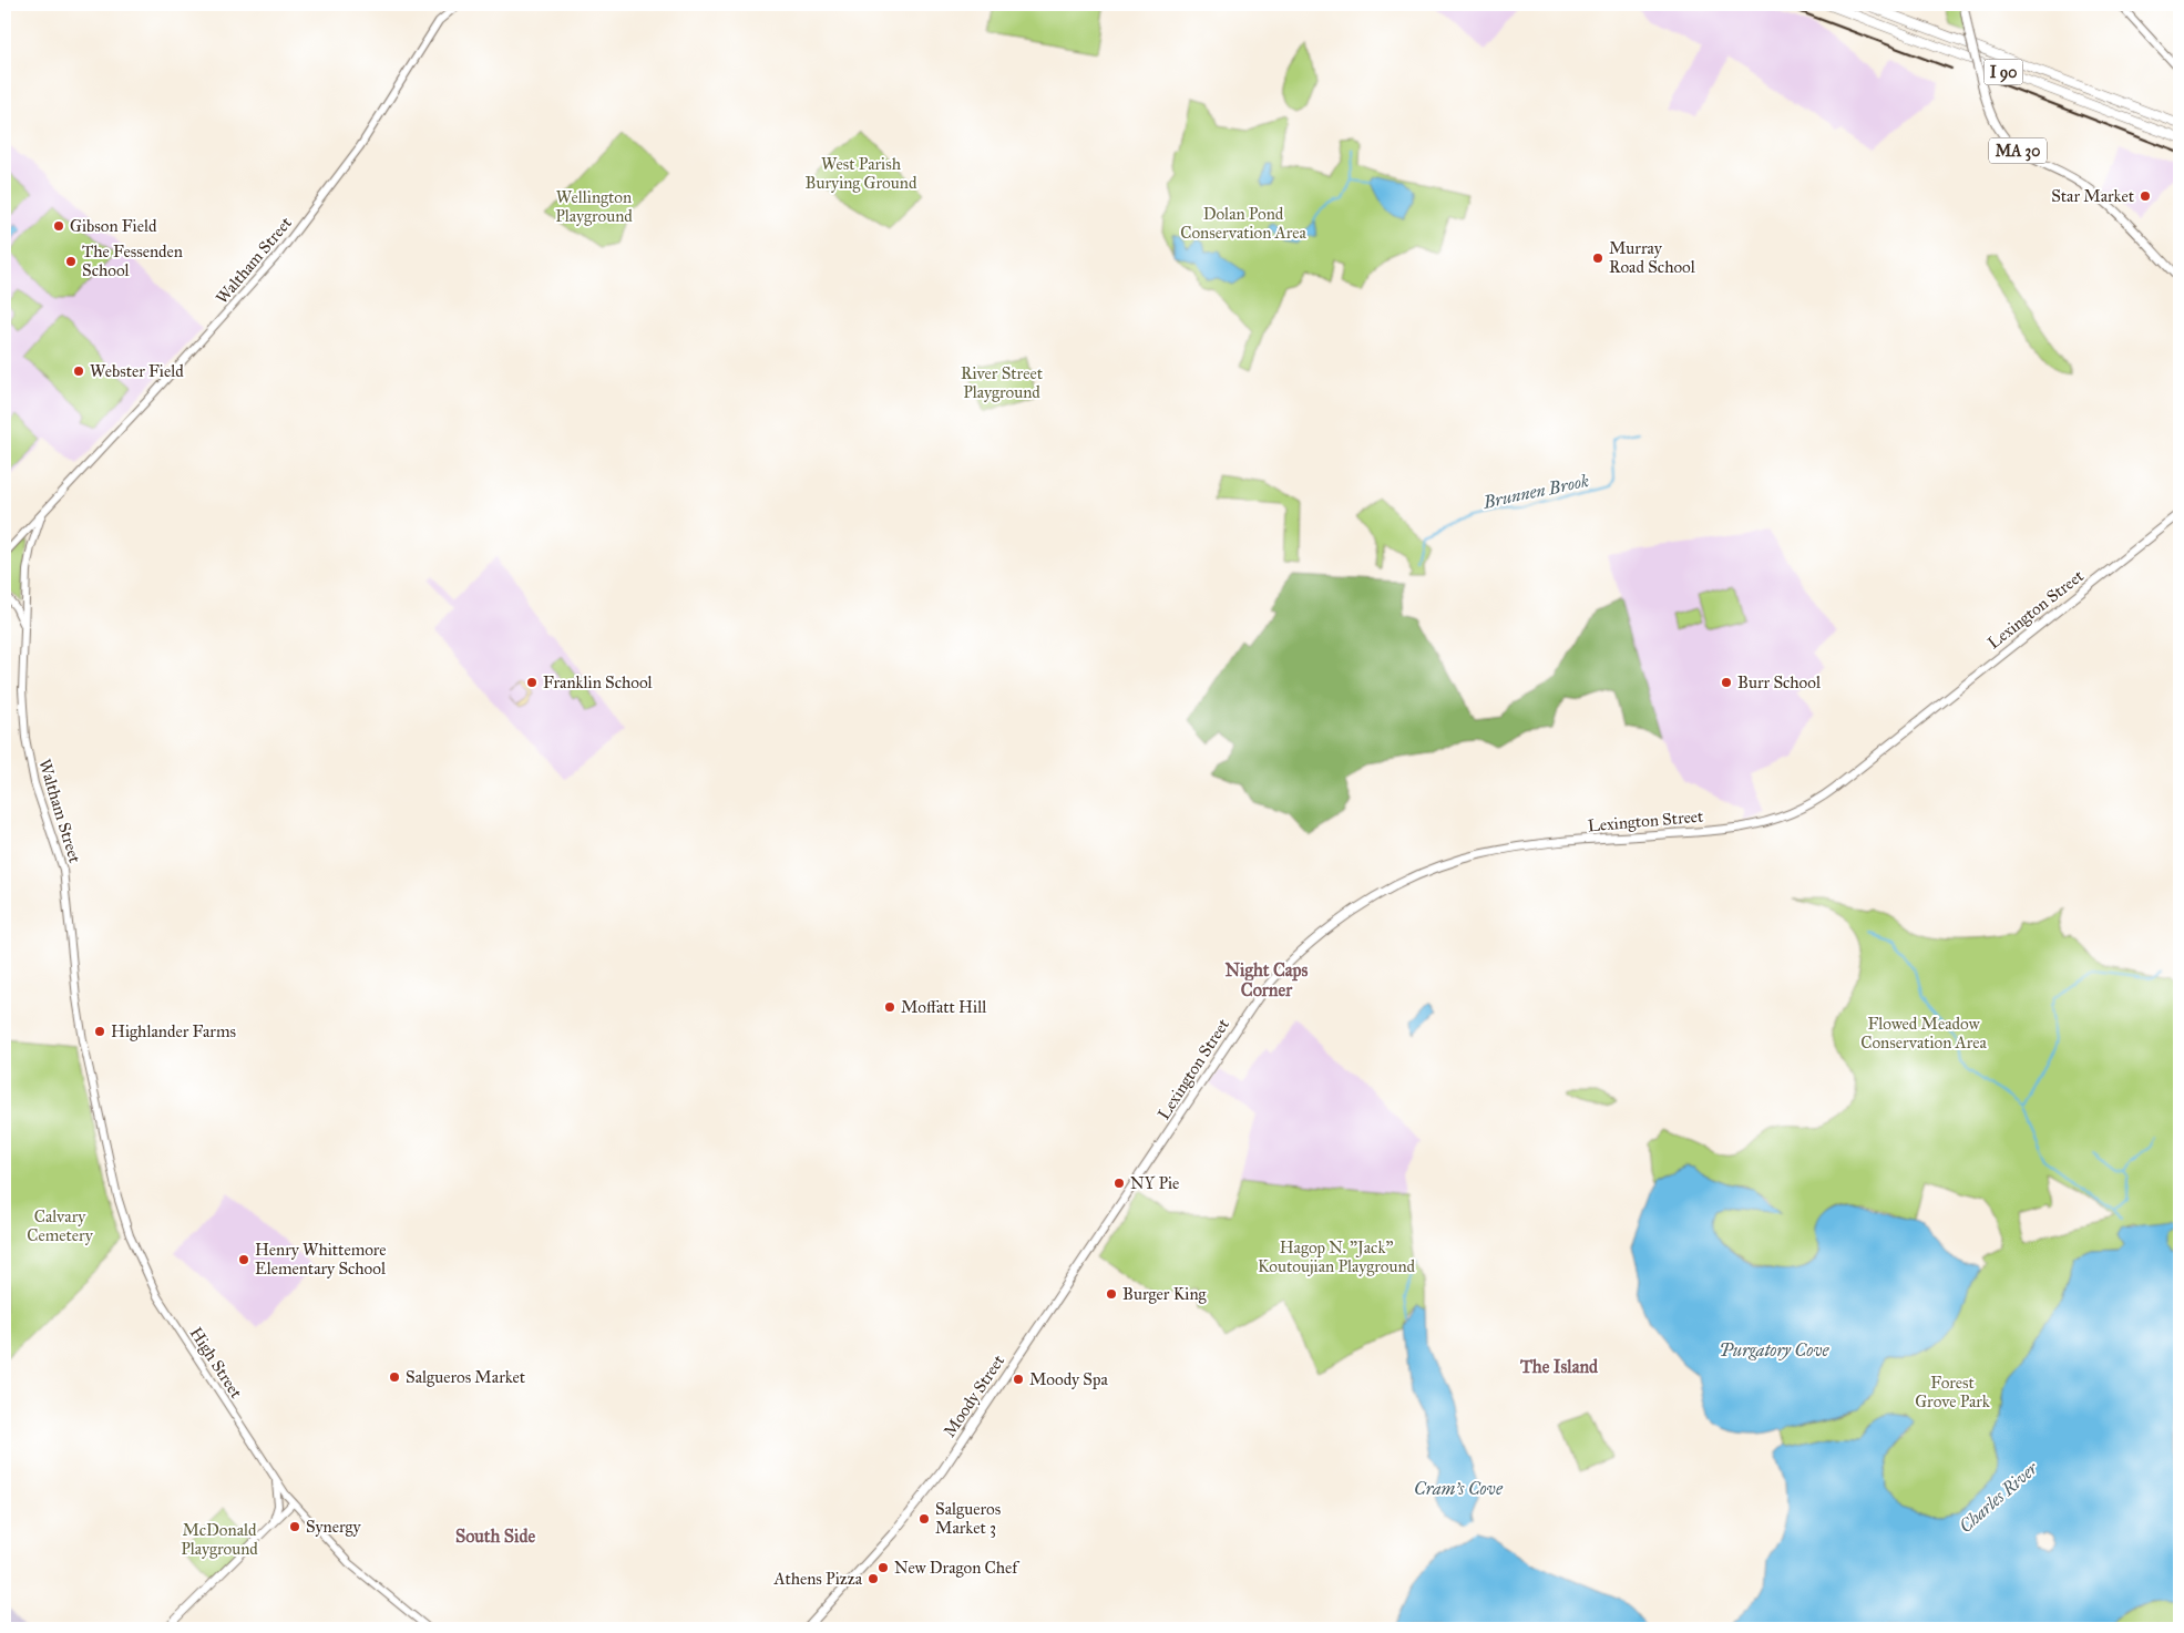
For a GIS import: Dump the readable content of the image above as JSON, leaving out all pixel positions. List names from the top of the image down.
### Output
{
  "streets": {
    "highway": ["I 90"],
    "main road": [
      "MA 30",
      "Waltham Street",
      "Lexington Street",
      "High Street",
      "Moody Street"
    ]
  },
  "crossings": [
    ["Waltham Street", "High Street"],
    ["Lexington Street", "Moody Street"]
  ],
  "districts": ["Night Caps Corner", "The Island", "South Side"],
  "water": [
    "Brunnen Brook",
    "Purgatory Cove",
    "Cram's Cove",
    "Charles River"
  ],
  "parks": [
    "West Parish Burying Ground",
    "Wellington Playground",
    "Dolan Pond Conservation Area",
    "River Street Playground",
    "Flowed Meadow Conservation Area",
    "Calvary Cemetery",
    "Hagop N. \"Jack\" Koutoujian Playground",
    "Forest Grove Park",
    "McDonald Playground"
  ],
  "places": [
    "Star Market",
    "Gibson Field",
    "Murray Road School",
    "The Fessenden School",
    "Webster Field",
    "Franklin School",
    "Burr School",
    "Moffatt Hill",
    "Highlander Farms",
    "NY Pie",
    "Henry Whittemore Elementary School",
    "Burger King",
    "Salgueros Market",
    "Moody Spa",
    "Salgueros Market 3",
    "Synergy",
    "New Dragon Chef",
    "Athens Pizza"
  ]
}
